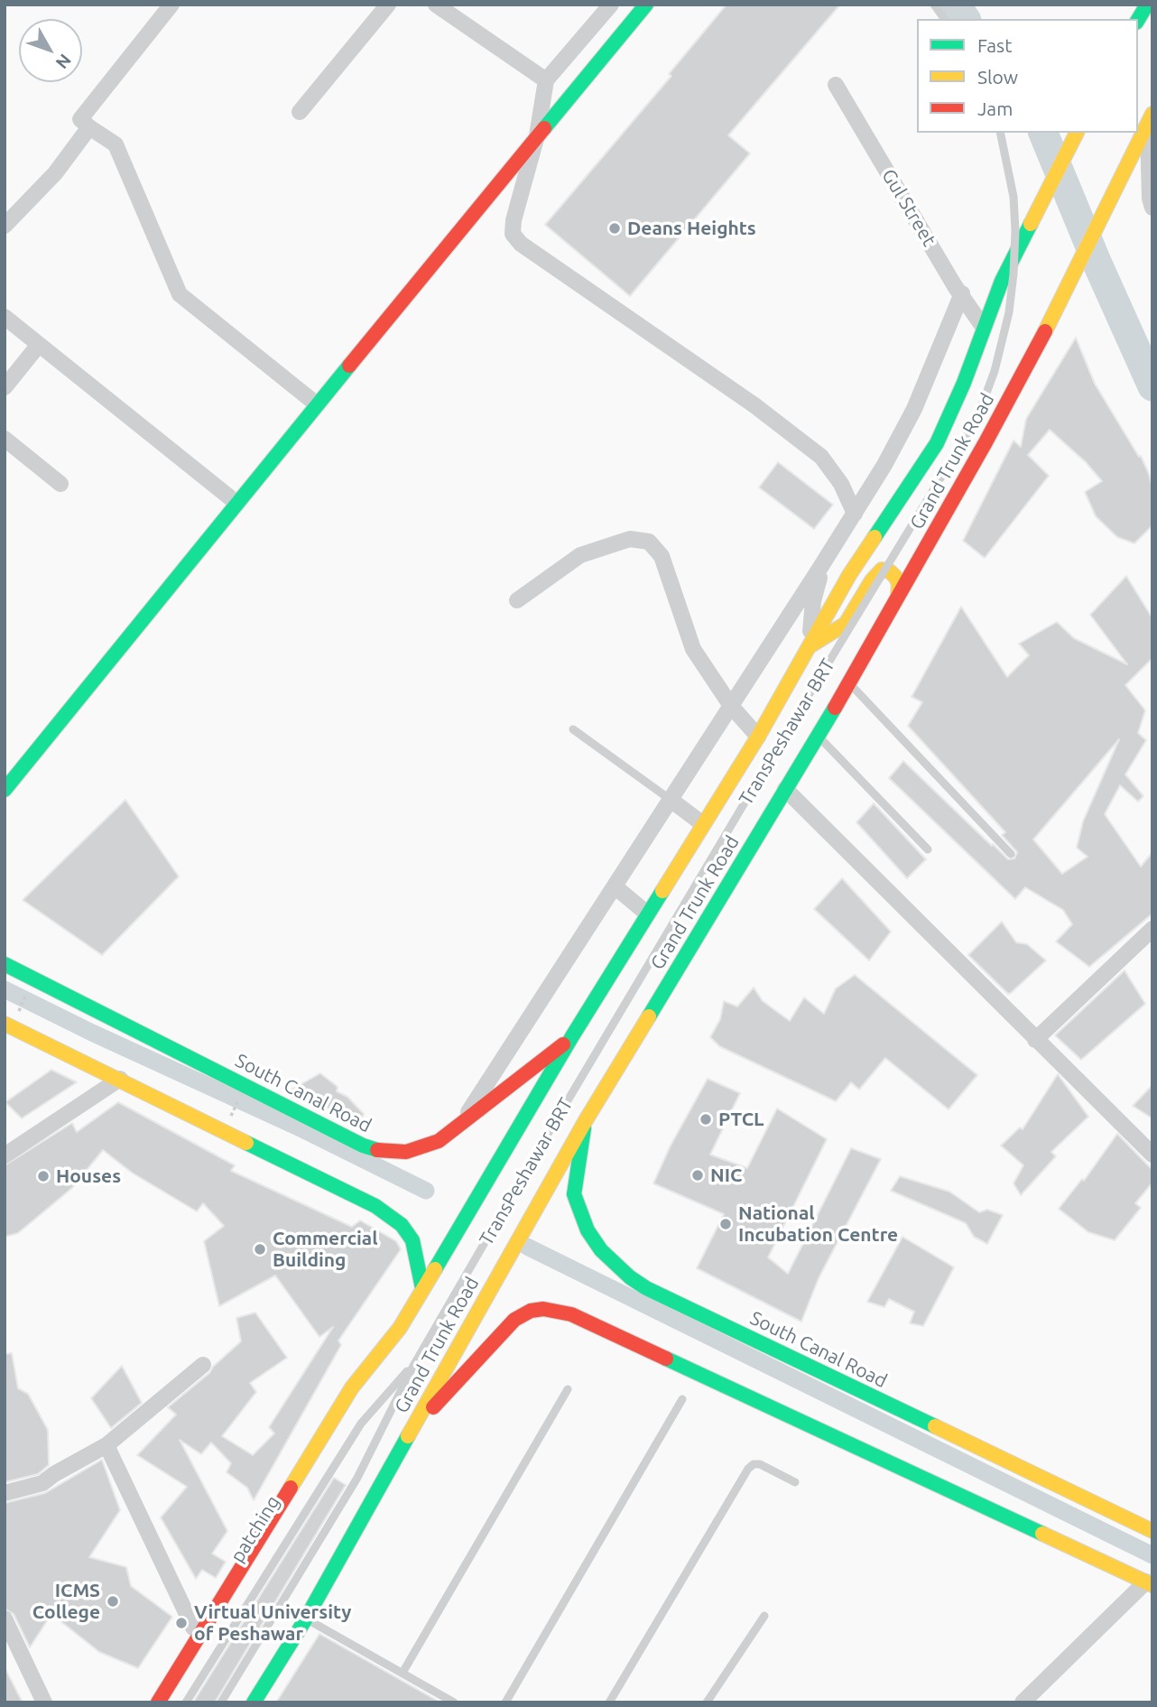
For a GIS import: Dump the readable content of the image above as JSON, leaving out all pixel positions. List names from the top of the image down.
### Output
{
  "streets": {
    "main road": ["Grand Trunk Road", "South Canal Road"],
    "street": ["Gul Street"],
    "lane": ["TransPeshawar BRT", "patching"]
  },
  "crossings": [
    ["Gul Street", "Grand Trunk Road"],
    ["Grand Trunk Road", "South Canal Road"],
    ["Grand Trunk Road", "patching"]
  ],
  "places": [
    "Deans Heights",
    "PTCL",
    "NIC",
    "Houses",
    "National Incubation Centre",
    "Commercial Building",
    "ICMS College",
    "Virtual University of Peshawar"
  ],
  "legend": ["Fast", "Slow", "Jam"],
  "north": "bottom right"
}
